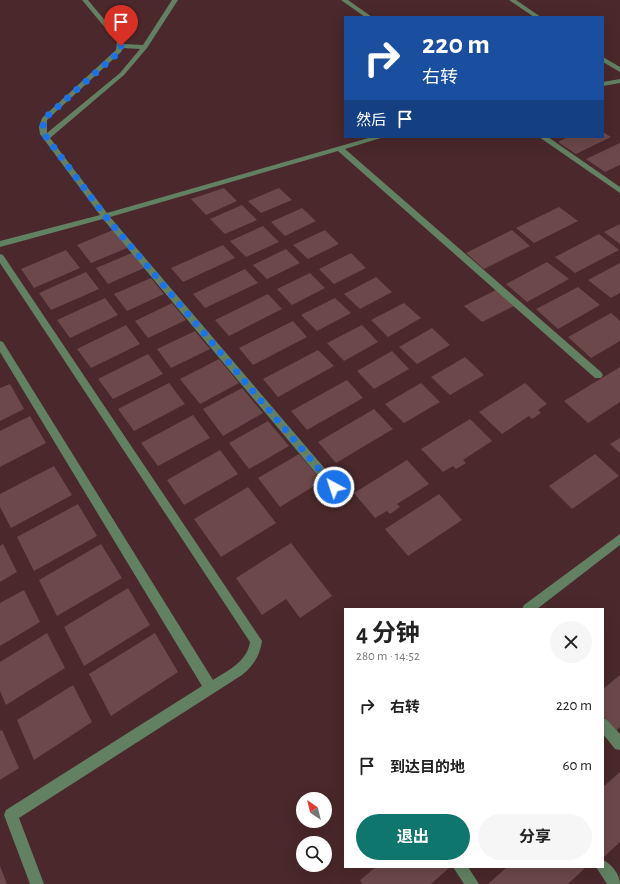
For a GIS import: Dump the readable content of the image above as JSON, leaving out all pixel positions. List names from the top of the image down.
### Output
{
  "north": "top left",
  "page": {
    "turn": ["220 m", "右转"],
    "then": "然后",
    "heading": ["4 分钟", "280 m · 14:52"],
    "list": [
      {
        "name": "右转",
        "value": "220 m"
      },
      {
        "name": "到达目的地",
        "value": "60 m"
      }
    ],
    "buttons": ["退出", "分享"]
  }
}
